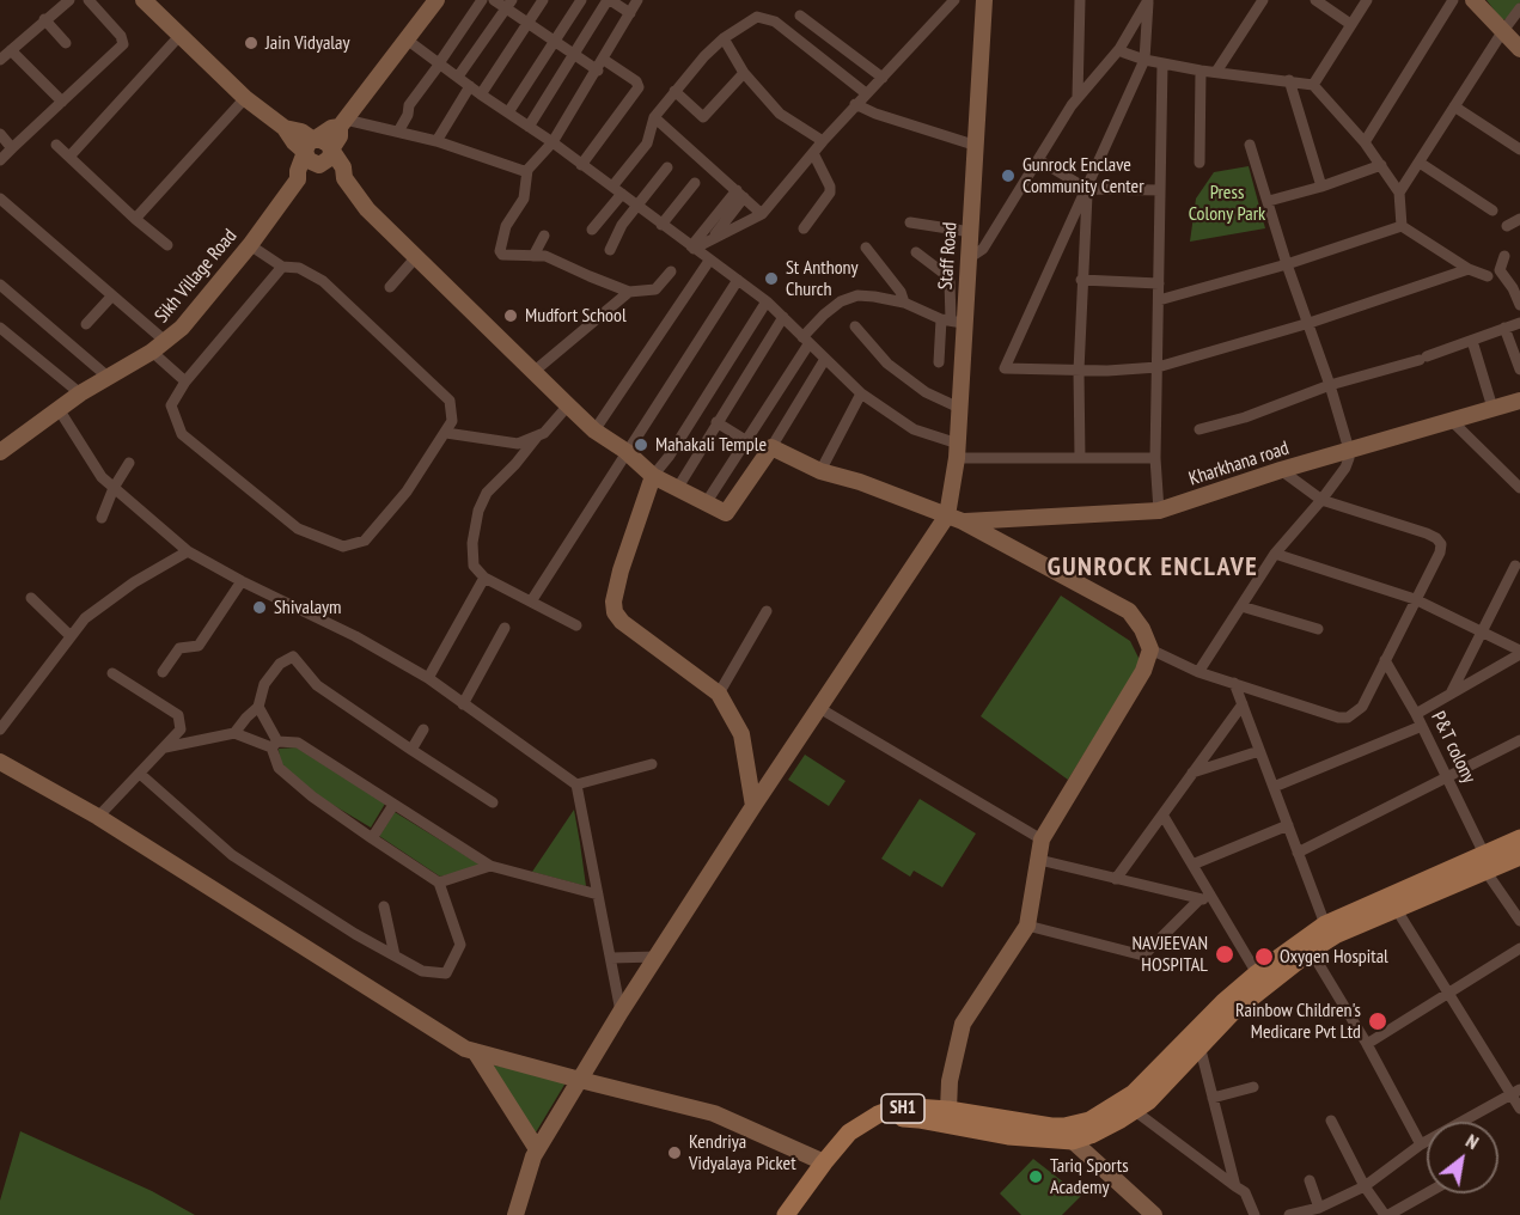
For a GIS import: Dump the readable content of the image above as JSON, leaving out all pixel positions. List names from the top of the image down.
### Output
{
  "streets": {
    "main road": ["SH1"],
    "street": [
      "Staff Road",
      "Sikh Village Road",
      "Kharkhana road",
      "P&T colony"
    ]
  },
  "crossings": [
    ["Staff Road", "Kharkhana road"],
    ["P&T colony", "SH1"]
  ],
  "districts": ["GUNROCK ENCLAVE"],
  "parks": ["Press Colony Park"],
  "places": [
    "Jain Vidyalay",
    "Gunrock Enclave Community Center",
    "St Anthony Church",
    "Mudfort School",
    "Mahakali Temple",
    "Shivalaym",
    "NAVJEEVAN HOSPITAL",
    "Oxygen Hospital",
    "Rainbow Children's Medicare Pvt Ltd",
    "Kendriya Vidyalaya Picket",
    "Tariq Sports Academy"
  ],
  "north": "top right"
}
